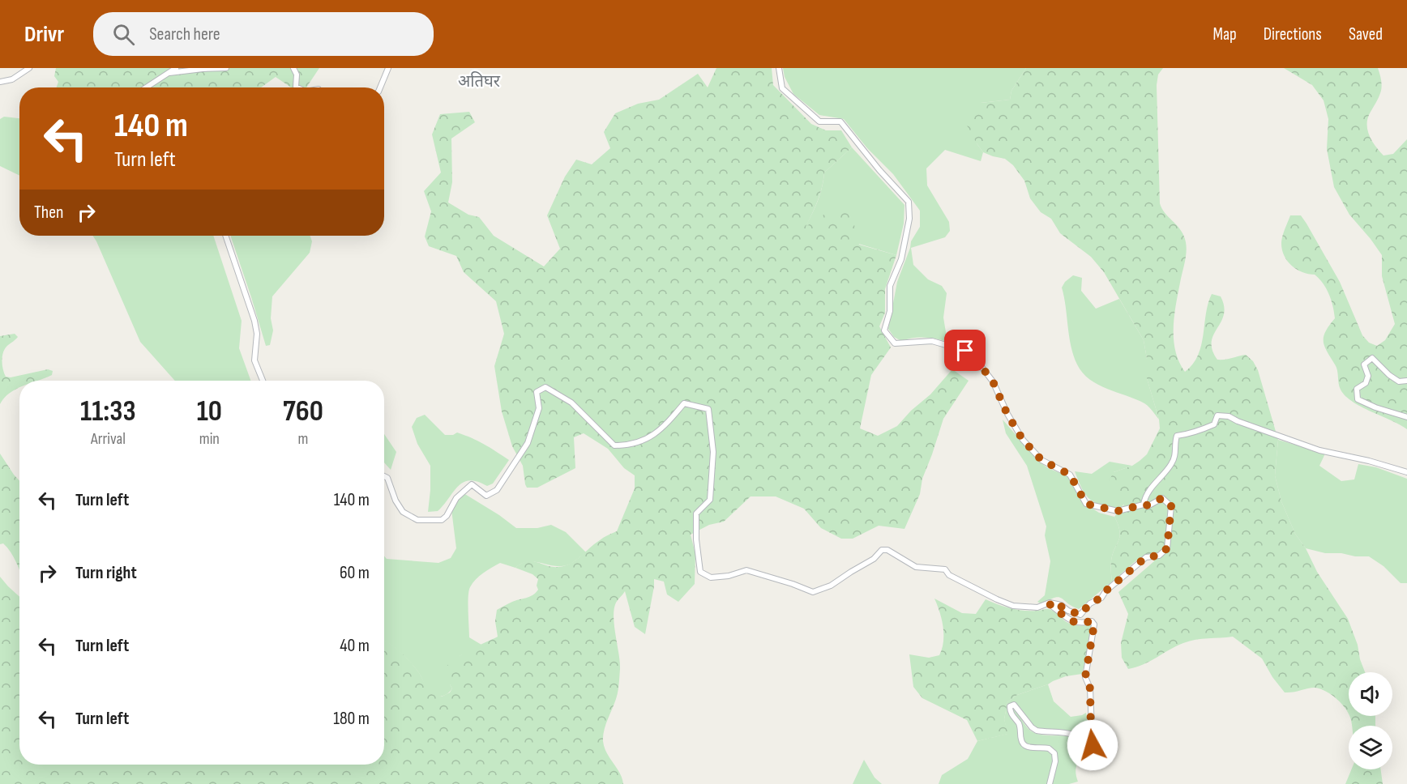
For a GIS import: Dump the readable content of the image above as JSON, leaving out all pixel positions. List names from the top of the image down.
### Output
{
  "districts": ["अतिघर"],
  "page": {
    "header": "Drivr",
    "search": "Search here",
    "nav": ["Map", "Directions", "Saved"],
    "turn": ["140 m", "Turn left"],
    "then": "Then",
    "eta": [
      "11:33",
      "Arrival",
      "10",
      "min",
      "760",
      "m"
    ],
    "list": [
      {
        "name": "Turn left",
        "value": "140 m"
      },
      {
        "name": "Turn right",
        "value": "60 m"
      },
      {
        "name": "Turn left",
        "value": "40 m"
      },
      {
        "name": "Turn left",
        "value": "180 m"
      }
    ]
  }
}
